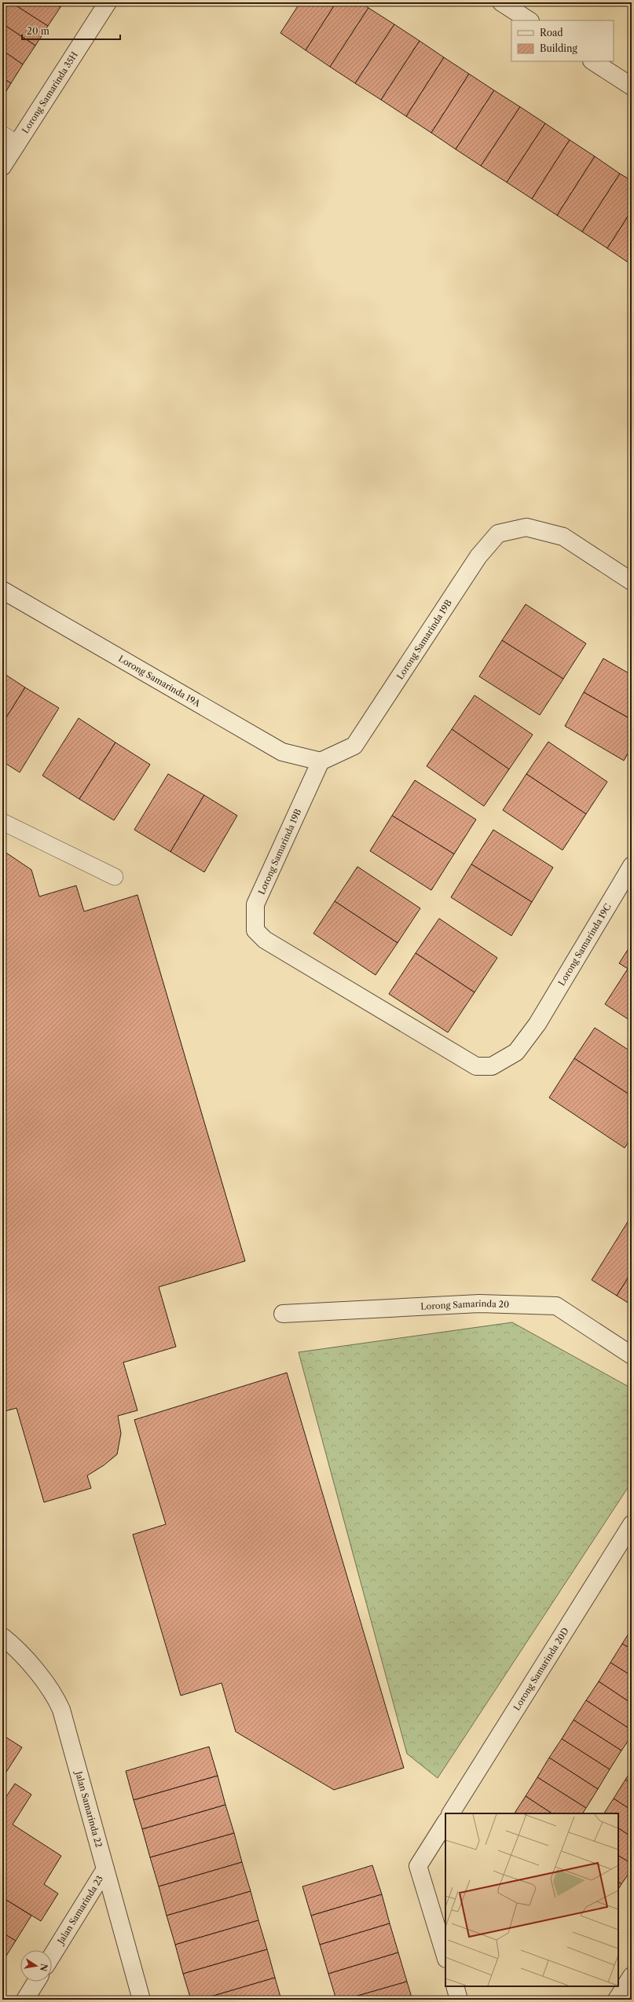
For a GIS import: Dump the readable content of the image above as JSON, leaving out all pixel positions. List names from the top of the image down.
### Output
{
  "streets": {
    "street": [
      "Lorong Samarinda 35H",
      "Lorong Samarinda 19B",
      "Lorong Samarinda 19A",
      "Lorong Samarinda 19C",
      "Lorong Samarinda 20",
      "Lorong Samarinda 20D",
      "Jalan Samarinda 22",
      "Jalan Samarinda 23"
    ]
  },
  "crossings": [
    ["Lorong Samarinda 19B", "Lorong Samarinda 19A"],
    ["Lorong Samarinda 19B", "Lorong Samarinda 19C"],
    ["Jalan Samarinda 22", "Jalan Samarinda 23"]
  ],
  "legend": ["Road", "Building"],
  "scale_bar": "20 m",
  "north": "right"
}
